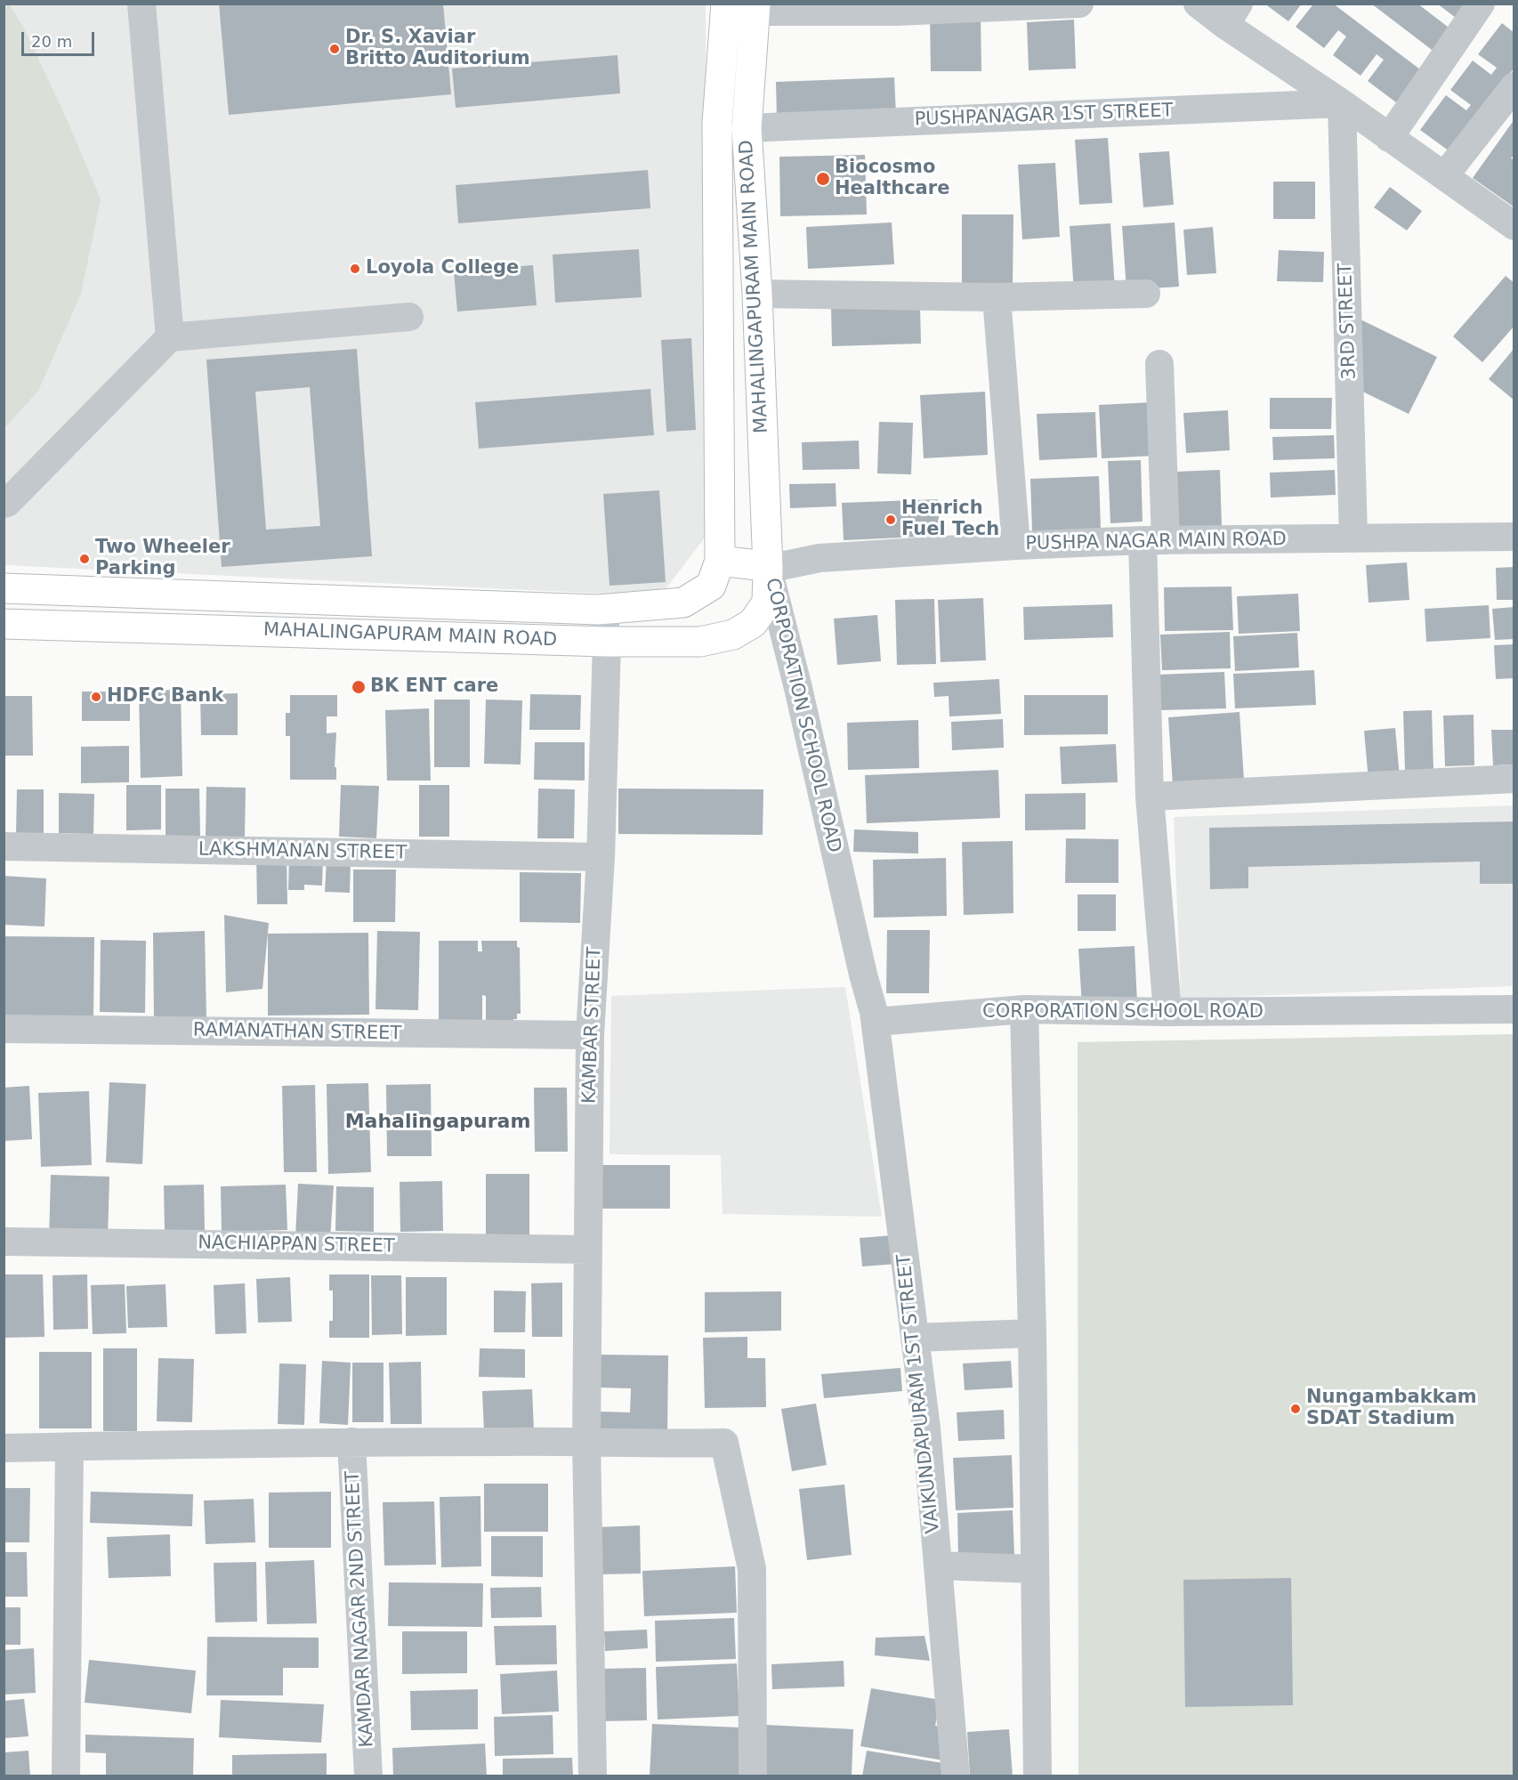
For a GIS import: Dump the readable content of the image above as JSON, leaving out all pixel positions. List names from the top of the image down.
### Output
{
  "streets": {
    "main road": ["MAHALINGAPURAM MAIN ROAD"],
    "street": [
      "PUSHPANAGAR 1ST STREET",
      "3RD STREET",
      "PUSHPA NAGAR MAIN ROAD",
      "CORPORATION SCHOOL ROAD",
      "LAKSHMANAN STREET",
      "KAMBAR STREET",
      "RAMANATHAN STREET",
      "NACHIAPPAN STREET",
      "VAIKUNDAPURAM 1ST STREET",
      "KAMDAR NAGAR 2ND STREET"
    ]
  },
  "crossings": [
    ["PUSHPANAGAR 1ST STREET", "MAHALINGAPURAM MAIN ROAD"],
    ["PUSHPANAGAR 1ST STREET", "3RD STREET"],
    ["MAHALINGAPURAM MAIN ROAD", "PUSHPA NAGAR MAIN ROAD"],
    ["MAHALINGAPURAM MAIN ROAD", "CORPORATION SCHOOL ROAD"],
    ["MAHALINGAPURAM MAIN ROAD", "KAMBAR STREET"],
    ["3RD STREET", "PUSHPA NAGAR MAIN ROAD"],
    ["PUSHPA NAGAR MAIN ROAD", "CORPORATION SCHOOL ROAD"],
    ["CORPORATION SCHOOL ROAD", "VAIKUNDAPURAM 1ST STREET"],
    ["LAKSHMANAN STREET", "KAMBAR STREET"],
    ["KAMBAR STREET", "RAMANATHAN STREET"],
    ["KAMBAR STREET", "NACHIAPPAN STREET"]
  ],
  "districts": ["Mahalingapuram"],
  "places": [
    "Dr. S. Xaviar Britto Auditorium",
    "Biocosmo Healthcare",
    "Loyola College",
    "Henrich Fuel Tech",
    "Two Wheeler Parking",
    "BK ENT care",
    "HDFC Bank",
    "Nungambakkam SDAT Stadium"
  ],
  "scale_bar": "20 m"
}
